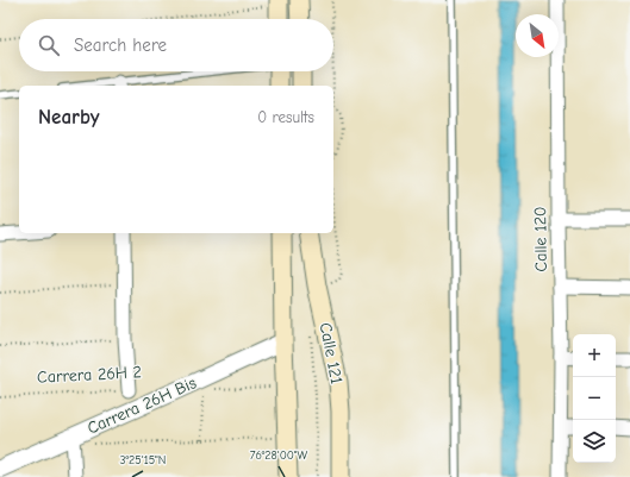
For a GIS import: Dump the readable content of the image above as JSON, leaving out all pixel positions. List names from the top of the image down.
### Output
{
  "streets": {
    "main road": ["Calle 121"],
    "street": ["Calle 120", "Carrera 26H Bis"],
    "path": ["Carrera 26H 2"]
  },
  "north": "bottom right",
  "page": {
    "search": "Search here",
    "heading": ["Nearby", "0 results"],
    "map_buttons": ["+", "−"]
  },
  "coordinates": ["76°28'00\"W", "3°25'15\"N"]
}
